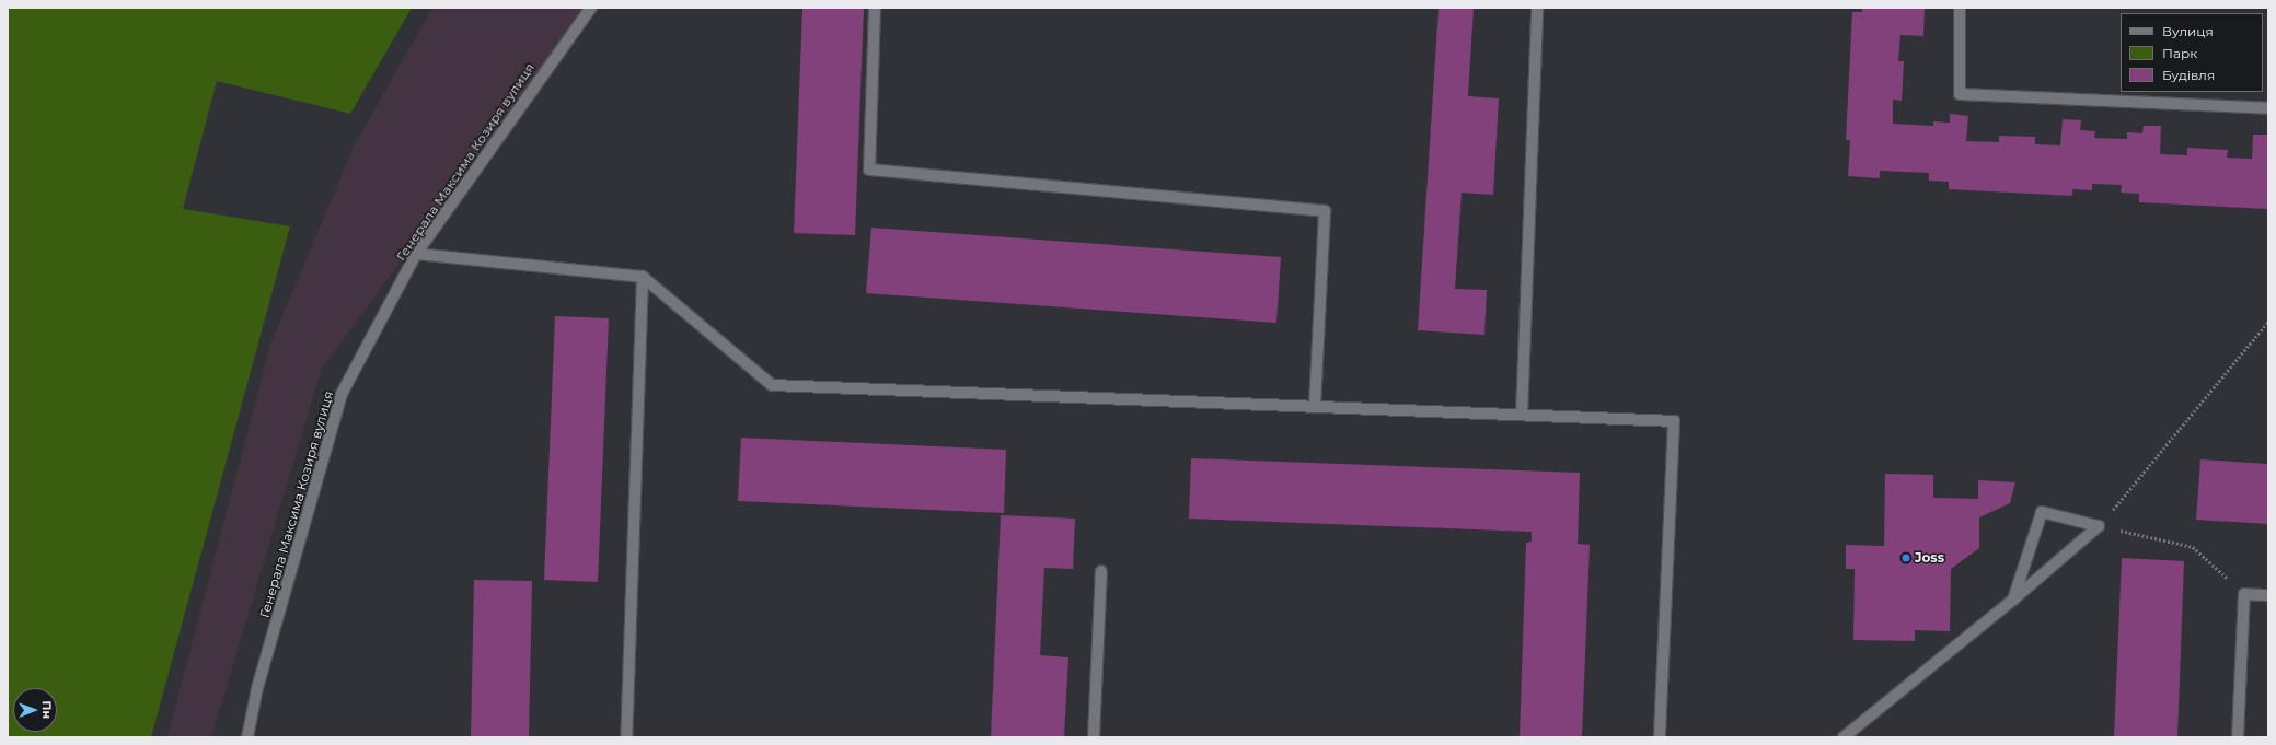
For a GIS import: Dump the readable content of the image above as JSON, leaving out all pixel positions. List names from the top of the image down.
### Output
{
  "streets": {
    "street": ["Генерала Максима Козиря вулиця"]
  },
  "places": ["Joss"],
  "legend": ["Вулиця", "Парк", "Будівля"],
  "north": "right"
}
